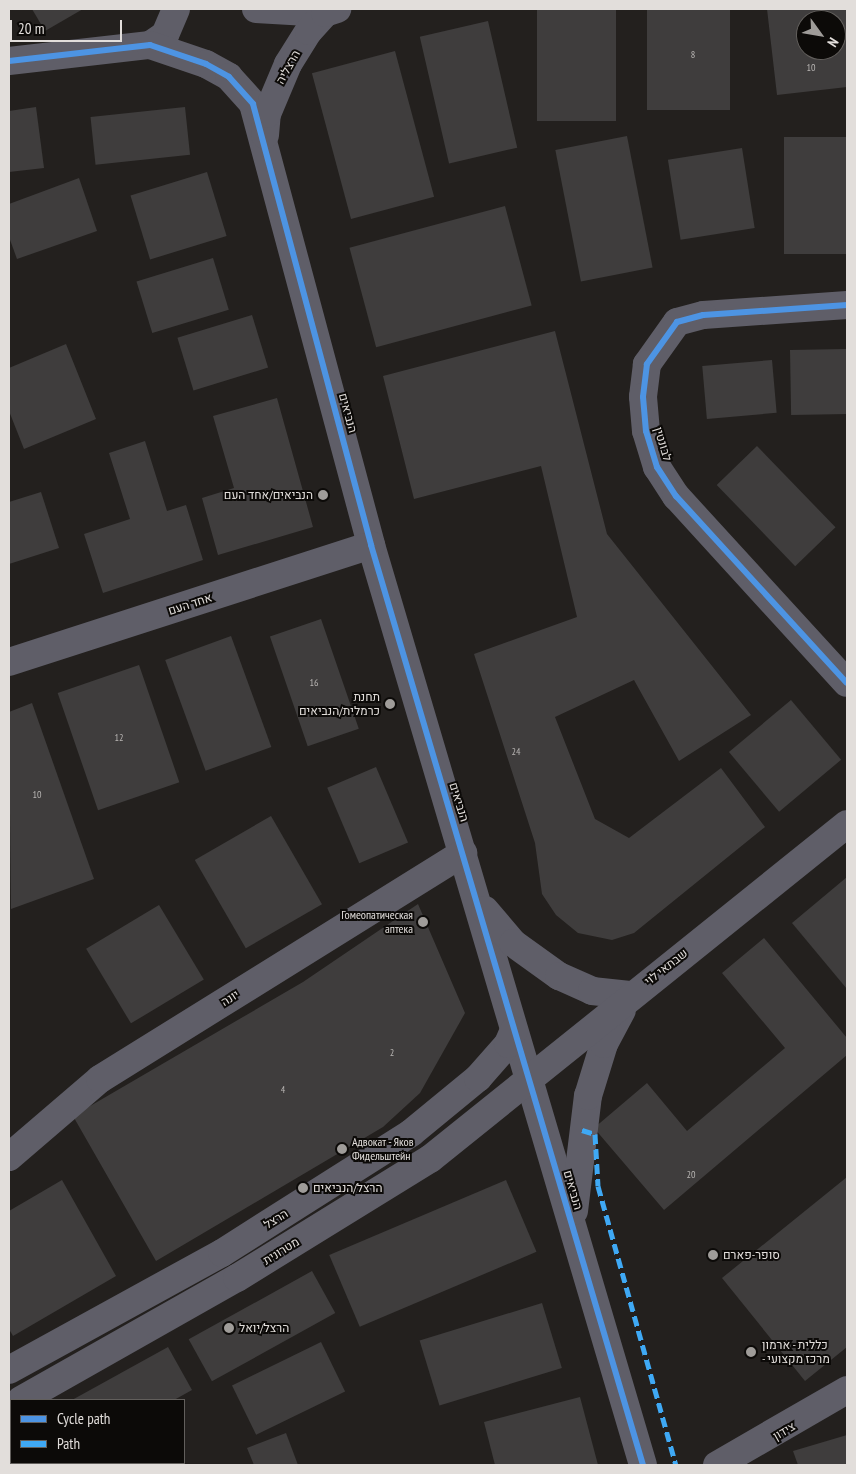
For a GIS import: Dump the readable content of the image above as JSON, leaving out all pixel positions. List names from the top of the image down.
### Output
{
  "streets": {
    "street": [
      "הרצליה",
      "הנביאים",
      "לבונטין",
      "אחד העם",
      "שבתאי לוי",
      "יונה",
      "הרצל",
      "מטרונית",
      "צידון"
    ]
  },
  "crossings": [
    ["הרצליה", "הנביאים"],
    ["הנביאים", "אחד העם"],
    ["הנביאים", "שבתאי לוי"],
    ["הנביאים", "יונה"],
    ["הנביאים", "הרצל"],
    ["הנביאים", "מטרונית"],
    ["שבתאי לוי", "מטרונית"]
  ],
  "places": [
    "הנביאים/אחד העם",
    "תחנת כרמלית/הנביאים",
    "Гомеопатическая аптека",
    "Адвокат - Яков Фидельштейн",
    "הרצל/הנביאים",
    "סופר-פארם",
    "הרצל/יואל",
    "כללית - ארמון - מרכז מקצועי"
  ],
  "house_numbers": [
    "8",
    "10",
    "16",
    "12",
    "24",
    "10",
    "2",
    "4",
    "20"
  ],
  "legend": ["Cycle path", "Path"],
  "scale_bar": "20 m",
  "north": "bottom right"
}
